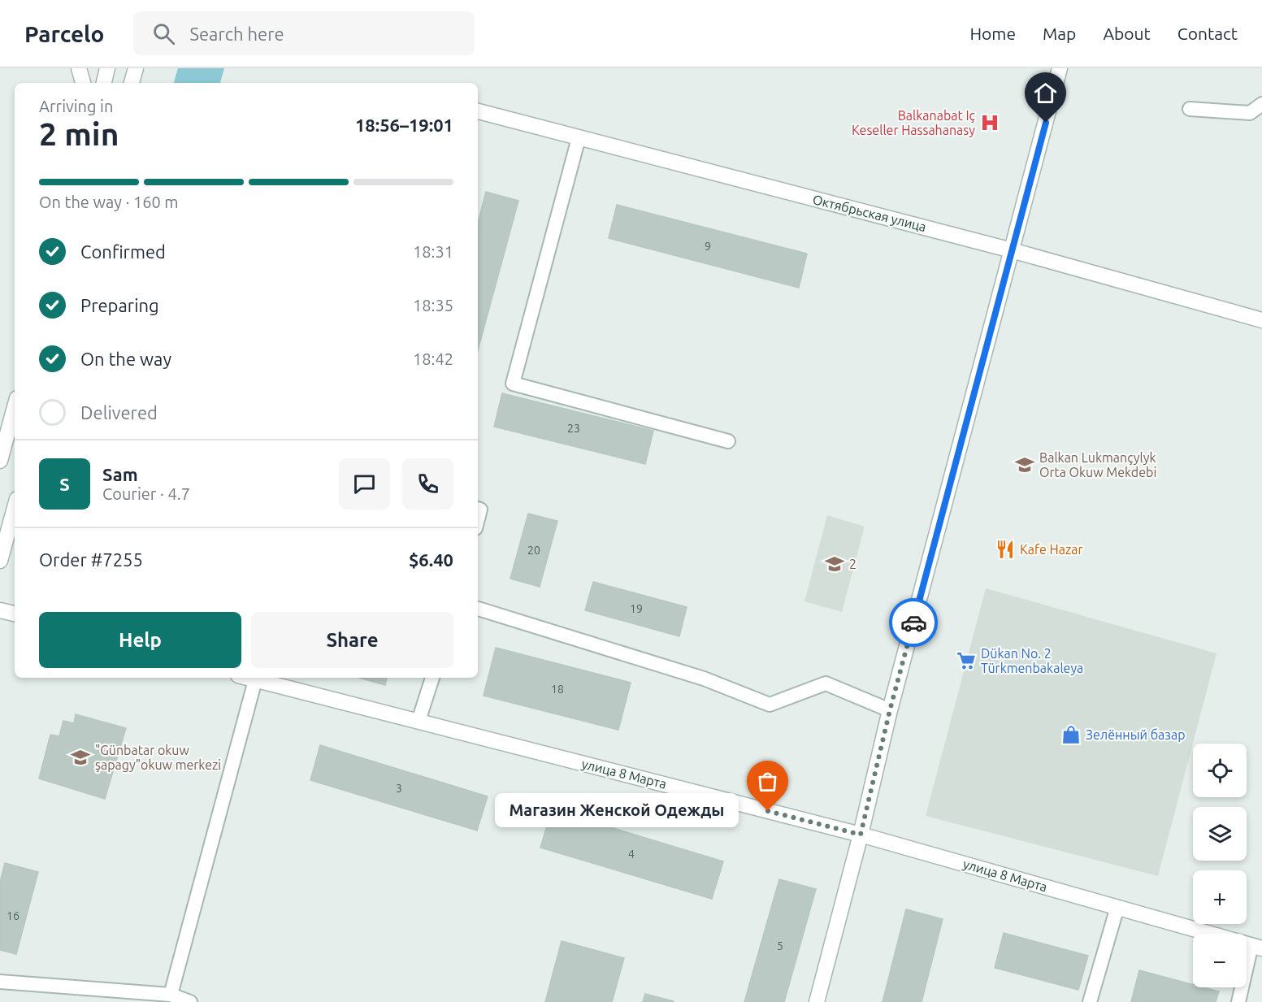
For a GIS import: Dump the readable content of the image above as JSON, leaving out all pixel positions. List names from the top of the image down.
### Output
{
  "streets": {
    "street": ["Октябрьская улица", "улица 8 Марта"]
  },
  "places": {
    "hospital": ["Balkanabat Iç Keseller Hassahanasy"],
    "school or university": ["Balkan Lukmançylyk Orta Okuw Mekdebi", "2", "\"Günbatar okuw şapagy\"okuw merkezi"],
    "restaurant": ["Kafe Hazar"],
    "supermarket": ["Dükan No. 2 Türkmenbakaleya"],
    "shop": ["Зелённый базар"],
    "other": ["Магазин Женской Одежды"]
  },
  "house_numbers": [
    "9",
    "23",
    "20",
    "19",
    "18",
    "3",
    "4",
    "16",
    "5"
  ],
  "page": {
    "header": "Parcelo",
    "search": "Search here",
    "nav": [
      "Home",
      "Map",
      "About",
      "Contact"
    ],
    "heading": ["2 min", "Arriving in", "18:56–19:01"],
    "panel": [
      "Sam",
      "Courier · 4.7",
      "Order #7255",
      "$6.40"
    ],
    "bar": "On the way · 160 m",
    "list": [
      ["Confirmed", "18:31"],
      ["Preparing", "18:35"],
      ["On the way", "18:42"],
      "Delivered"
    ],
    "round": "S",
    "buttons": ["Help", "Share"],
    "map_buttons": ["+", "−"],
    "bubble": "Магазин Женской Одежды"
  }
}
